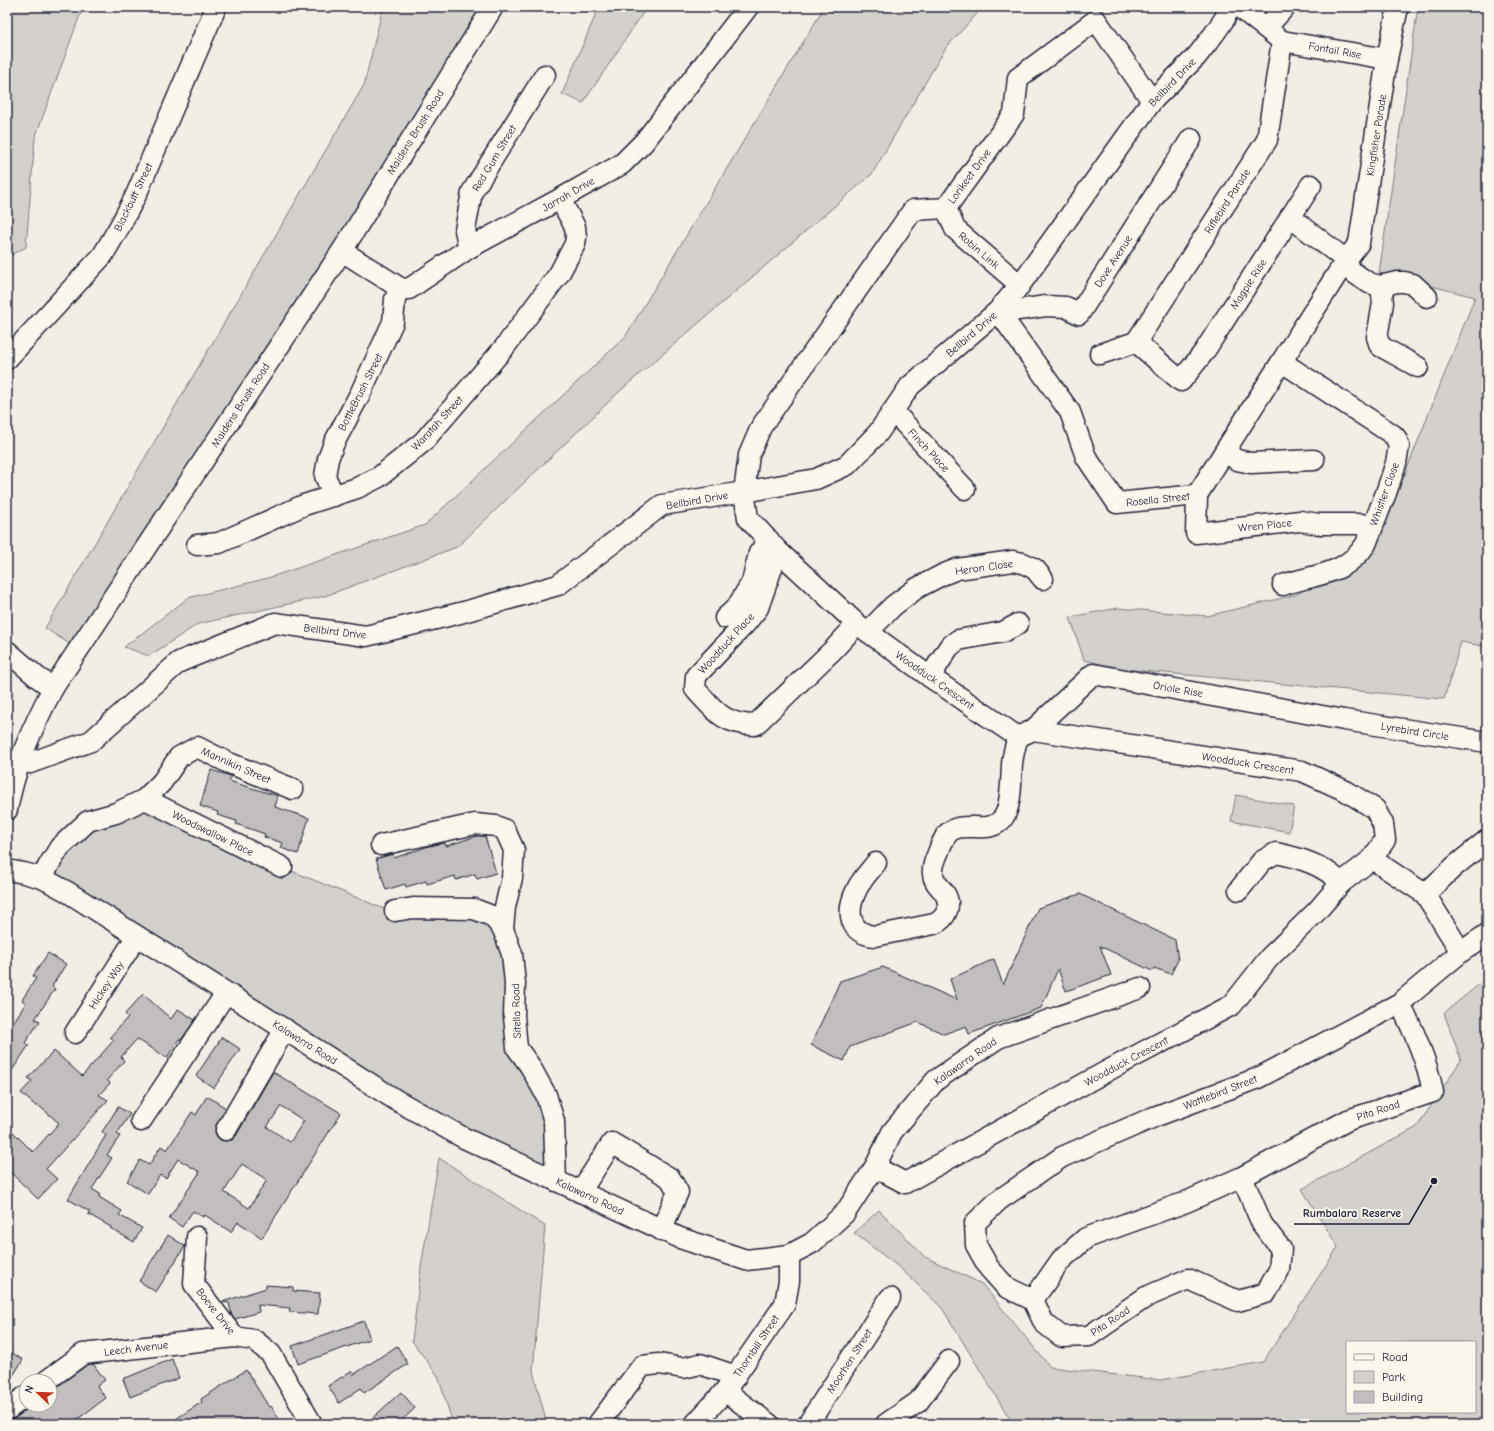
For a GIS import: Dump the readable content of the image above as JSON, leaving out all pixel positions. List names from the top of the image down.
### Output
{
  "streets": {
    "street": [
      "Fantail Rise",
      "Bellbird Drive",
      "Maidens Brush Road",
      "Kingfisher Parade",
      "Red Gum Street",
      "Lorikeet Drive",
      "Jarrah Drive",
      "Blackbutt Street",
      "Riflebird Parade",
      "Robin Link",
      "Dove Avenue",
      "Magpie Rise",
      "BottleBrush Street",
      "Waratah Street",
      "Finch Place",
      "Whistler Close",
      "Rosella Street",
      "Wren Place",
      "Heron Close",
      "Woodduck Place",
      "Woodduck Crescent",
      "Oriole Rise",
      "Lyrebird Circle",
      "Mannikin Street",
      "Woodswallow Place",
      "Hickey Way",
      "Sitella Road",
      "Kalawarra Road",
      "Wattlebird Street",
      "Pita Road",
      "Boeve Drive",
      "Thornbill Street",
      "Leech Avenue",
      "Moorhen Street"
    ]
  },
  "crossings": [
    ["Fantail Rise", "Kingfisher Parade"],
    ["Fantail Rise", "Riflebird Parade"],
    ["Bellbird Drive", "Maidens Brush Road"],
    ["Bellbird Drive", "Lorikeet Drive"],
    ["Bellbird Drive", "Robin Link"],
    ["Bellbird Drive", "Dove Avenue"],
    ["Bellbird Drive", "Finch Place"],
    ["Bellbird Drive", "Rosella Street"],
    ["Bellbird Drive", "Woodduck Crescent"],
    ["Kingfisher Parade", "Rosella Street"],
    ["Red Gum Street", "Jarrah Drive"],
    ["Lorikeet Drive", "Robin Link"],
    ["Lorikeet Drive", "Woodduck Crescent"],
    ["Jarrah Drive", "BottleBrush Street"],
    ["Jarrah Drive", "Waratah Street"],
    ["Riflebird Parade", "Magpie Rise"],
    ["Dove Avenue", "Rosella Street"],
    ["BottleBrush Street", "Waratah Street"],
    ["Whistler Close", "Rosella Street"],
    ["Whistler Close", "Wren Place"],
    ["Rosella Street", "Wren Place"],
    ["Heron Close", "Woodduck Place"],
    ["Heron Close", "Woodduck Crescent"],
    ["Woodduck Place", "Woodduck Crescent"],
    ["Woodduck Crescent", "Oriole Rise"],
    ["Woodduck Crescent", "Kalawarra Road"],
    ["Oriole Rise", "Lyrebird Circle"],
    ["Mannikin Street", "Woodswallow Place"],
    ["Mannikin Street", "Kalawarra Road"],
    ["Hickey Way", "Kalawarra Road"],
    ["Sitella Road", "Kalawarra Road"],
    ["Kalawarra Road", "Thornbill Street"],
    ["Wattlebird Street", "Pita Road"],
    ["Boeve Drive", "Leech Avenue"]
  ],
  "places": ["Rumbalara Reserve"],
  "legend": ["Road", "Park", "Building"],
  "north": "top left"
}
